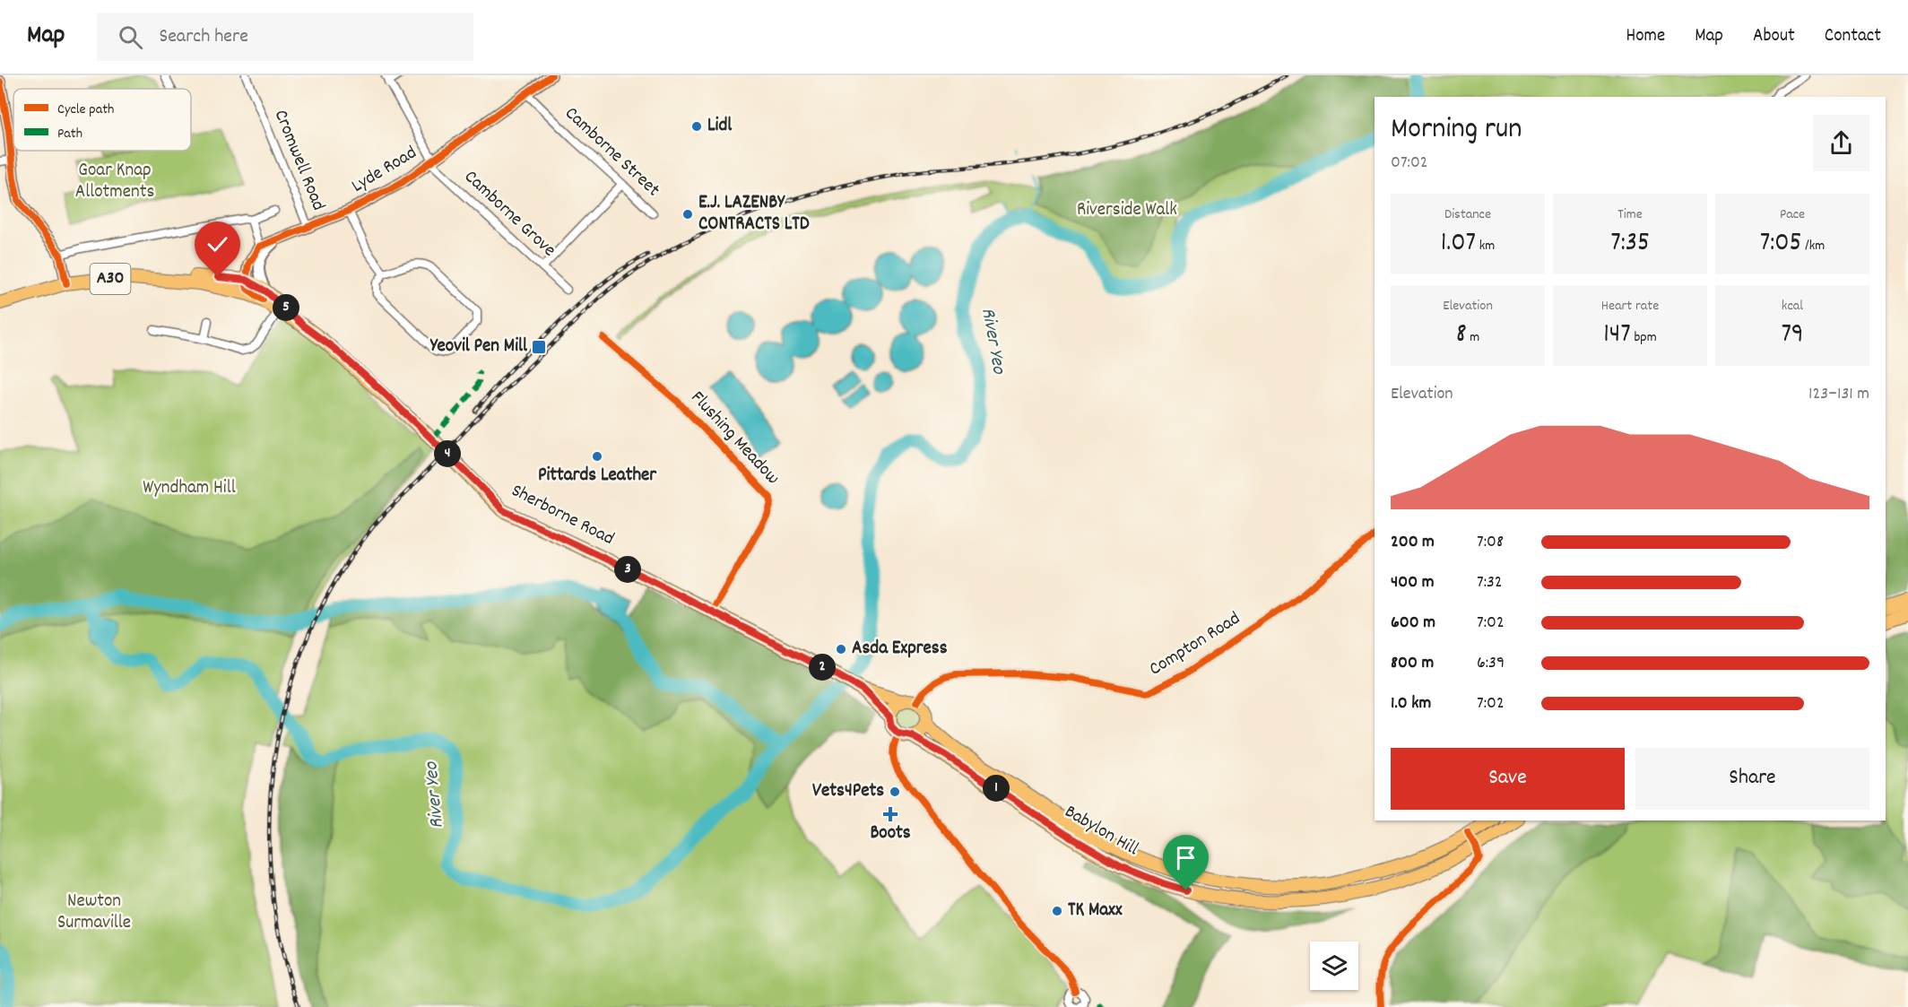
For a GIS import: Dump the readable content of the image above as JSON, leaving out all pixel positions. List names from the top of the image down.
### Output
{
  "streets": {
    "main road": ["A30", "Sherborne Road", "Babylon Hill"],
    "street": [
      "Camborne Street",
      "Cromwell Road",
      "Lyde Road",
      "Camborne Grove",
      "Flushing Meadow",
      "Compton Road"
    ]
  },
  "crossings": [
    ["Camborne Street", "Lyde Road"],
    ["Cromwell Road", "Lyde Road"],
    ["Lyde Road", "Camborne Grove"],
    ["A30", "Sherborne Road"],
    ["A30", "Compton Road"],
    ["A30", "Babylon Hill"],
    ["Flushing Meadow", "Sherborne Road"],
    ["Compton Road", "Babylon Hill"]
  ],
  "water": ["River Yeo"],
  "parks": [
    "Goar Knap Allotments",
    "Riverside Walk",
    "Wyndham Hill",
    "Newton Surmaville"
  ],
  "places": {
    "other": [
      "Lidl",
      "E.J. LAZENBY CONTRACTS LTD",
      "Pittards Leather",
      "Asda Express",
      "Vets4Pets",
      "TK Maxx"
    ],
    "transit": ["Yeovil Pen Mill"],
    "health": ["Boots"]
  },
  "legend": ["Cycle path", "Path"],
  "page": {
    "header": "Map",
    "search": "Search here",
    "nav": [
      "Home",
      "Map",
      "About",
      "Contact"
    ],
    "heading": ["Morning run", "07:02"],
    "stats": [
      ["Distance", "1.07 km"],
      ["Time", "7:35"],
      ["Pace", "7:05 /km"],
      ["Elevation", "8 m"],
      ["Heart rate", "147 bpm"],
      ["kcal", "79"]
    ],
    "pins": [
      "5",
      "4",
      "3",
      "2",
      "1"
    ],
    "chart": ["Elevation", "123–131 m"],
    "list": [
      {
        "name": "200 m",
        "note": "7:08"
      },
      {
        "name": "400 m",
        "note": "7:32"
      },
      {
        "name": "600 m",
        "note": "7:02"
      },
      {
        "name": "800 m",
        "note": "6:39"
      },
      {
        "name": "1.0 km",
        "note": "7:02"
      }
    ],
    "buttons": ["Save", "Share"]
  }
}
